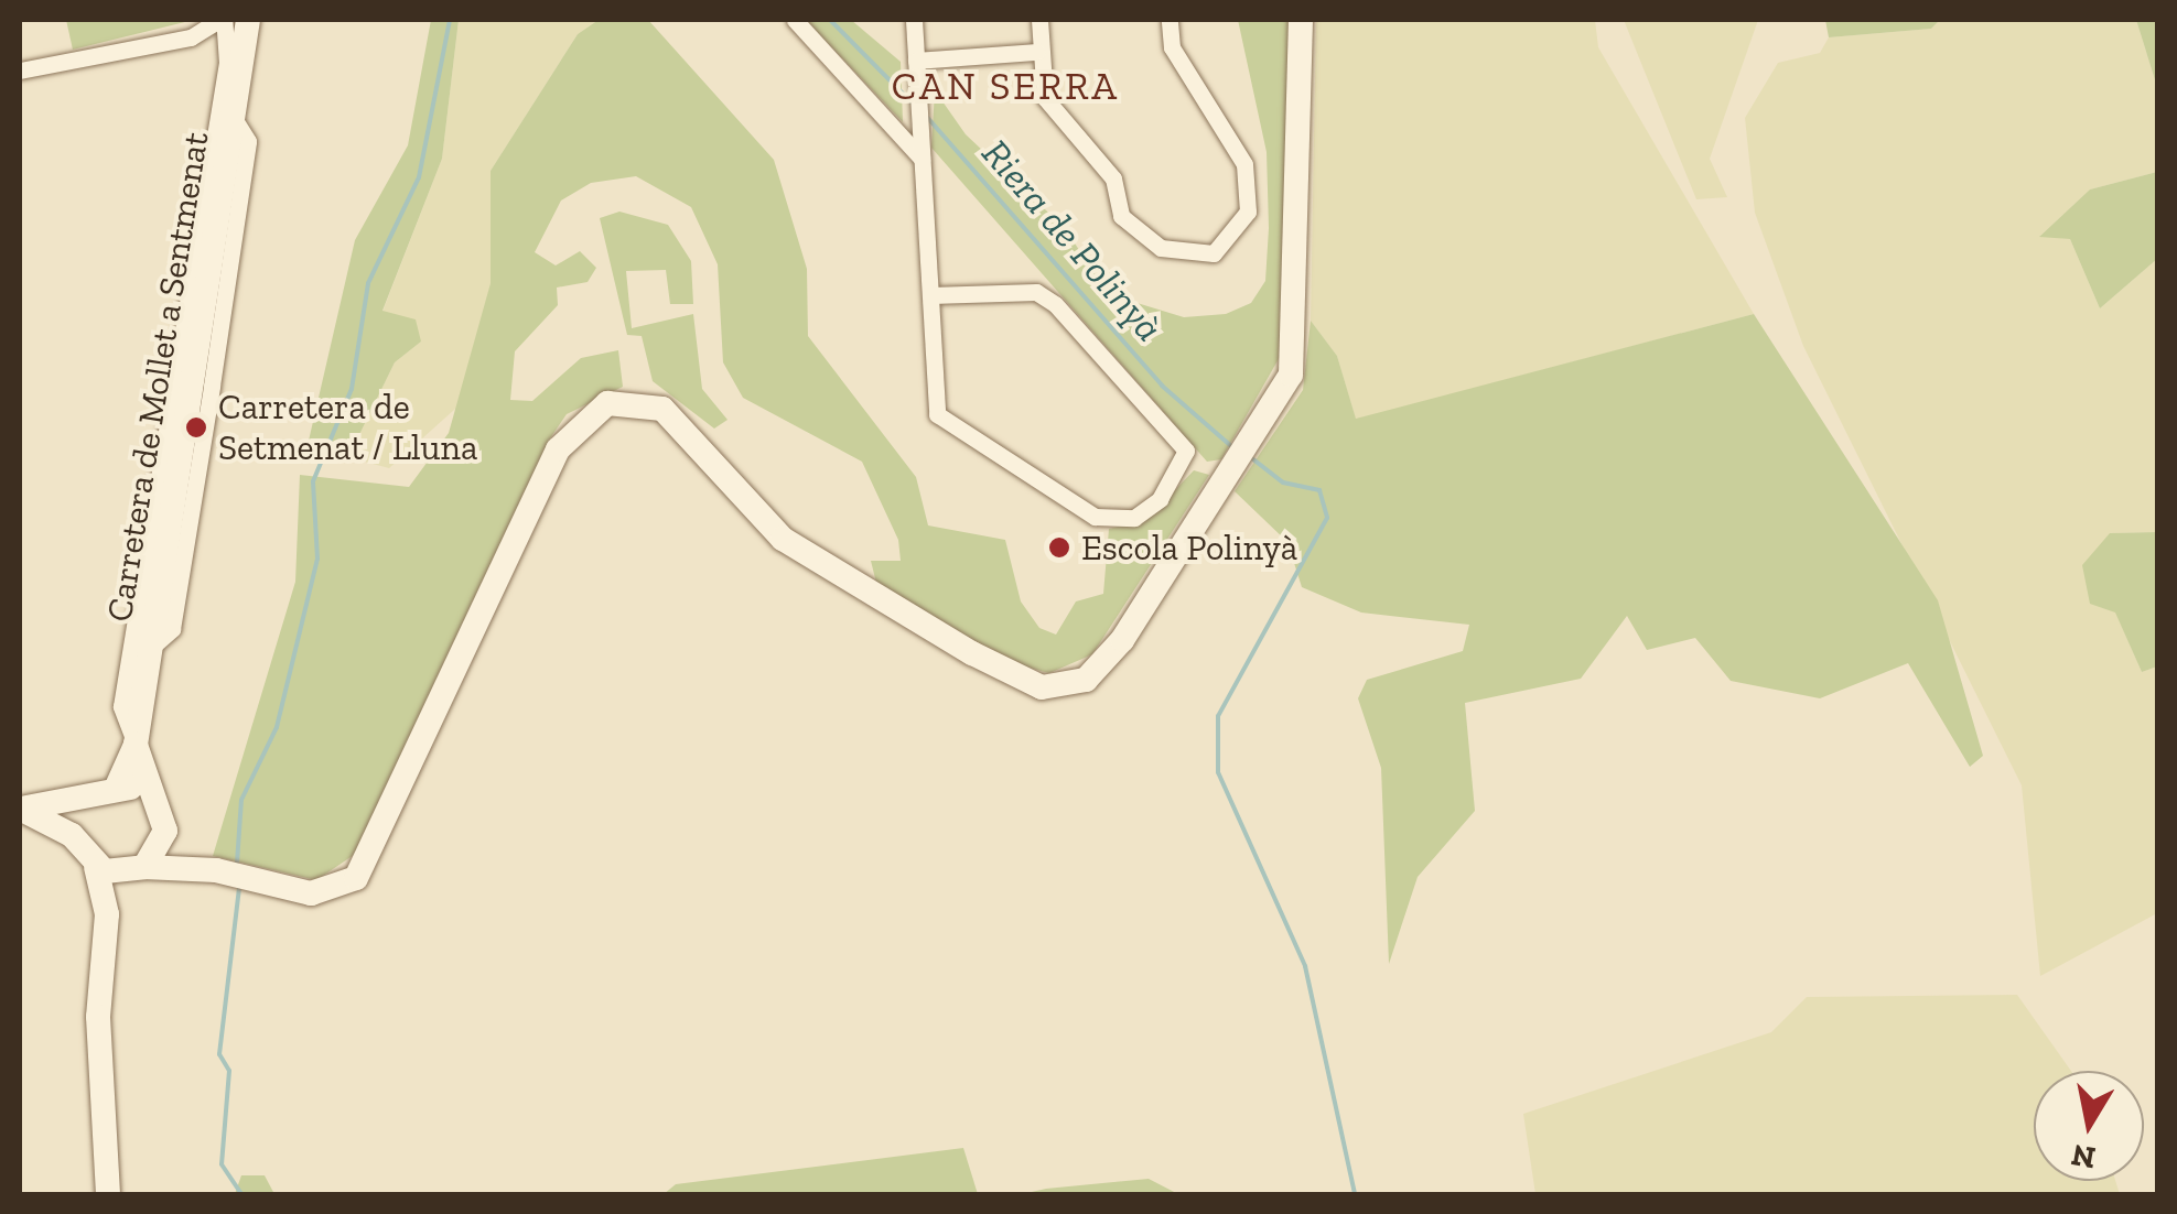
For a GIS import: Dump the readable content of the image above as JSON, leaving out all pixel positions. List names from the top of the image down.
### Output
{
  "streets": {
    "main road": ["Carretera de Mollet a Sentmenat"]
  },
  "districts": ["CAN SERRA"],
  "water": ["Riera de Polinyà"],
  "places": ["Carretera de Setmenat / Lluna", "Escola Polinyà"],
  "north": "bottom"
}
